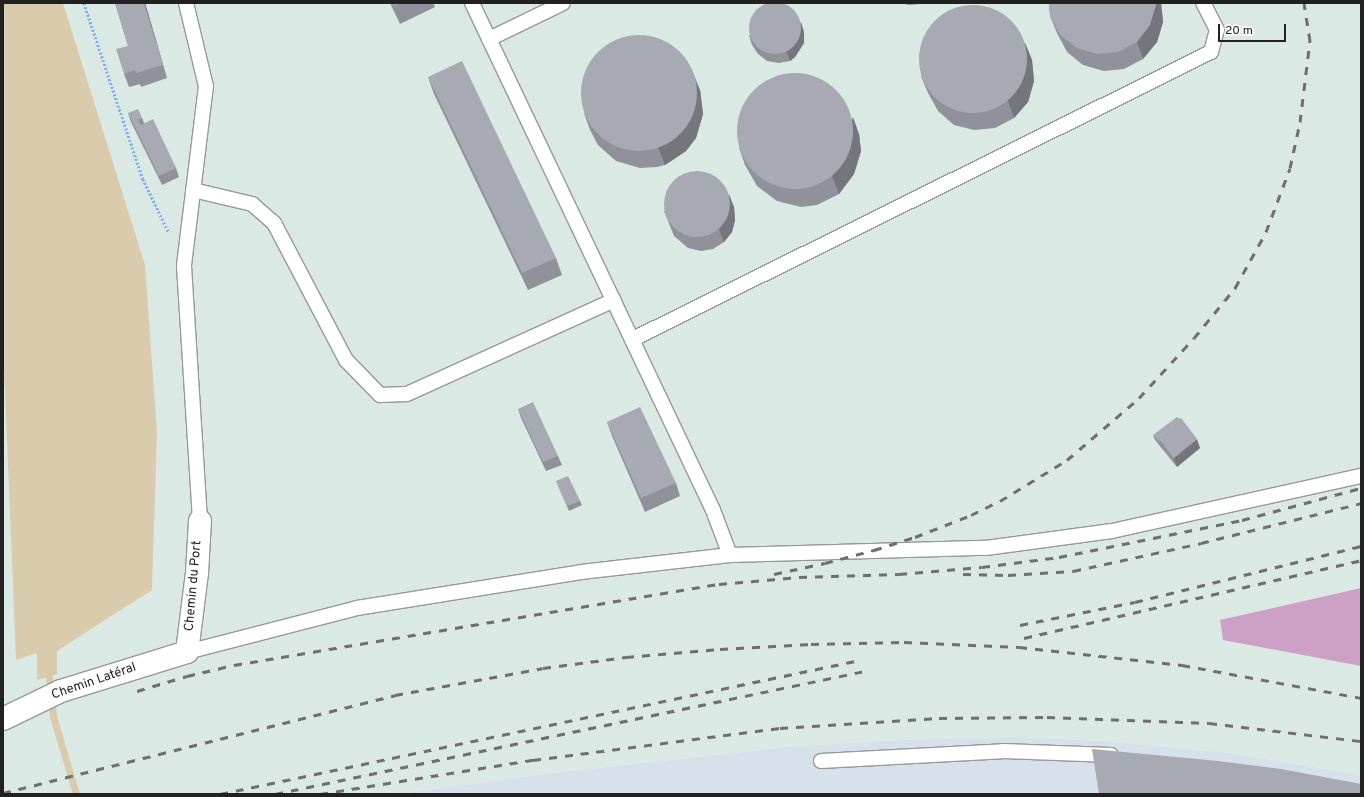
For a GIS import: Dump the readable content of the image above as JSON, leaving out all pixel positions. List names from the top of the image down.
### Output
{
  "streets": {
    "street": ["Chemin du Port", "Chemin Latéral"]
  },
  "crossings": [
    ["Chemin du Port", "Chemin Latéral"]
  ],
  "scale_bar": "20 m"
}
